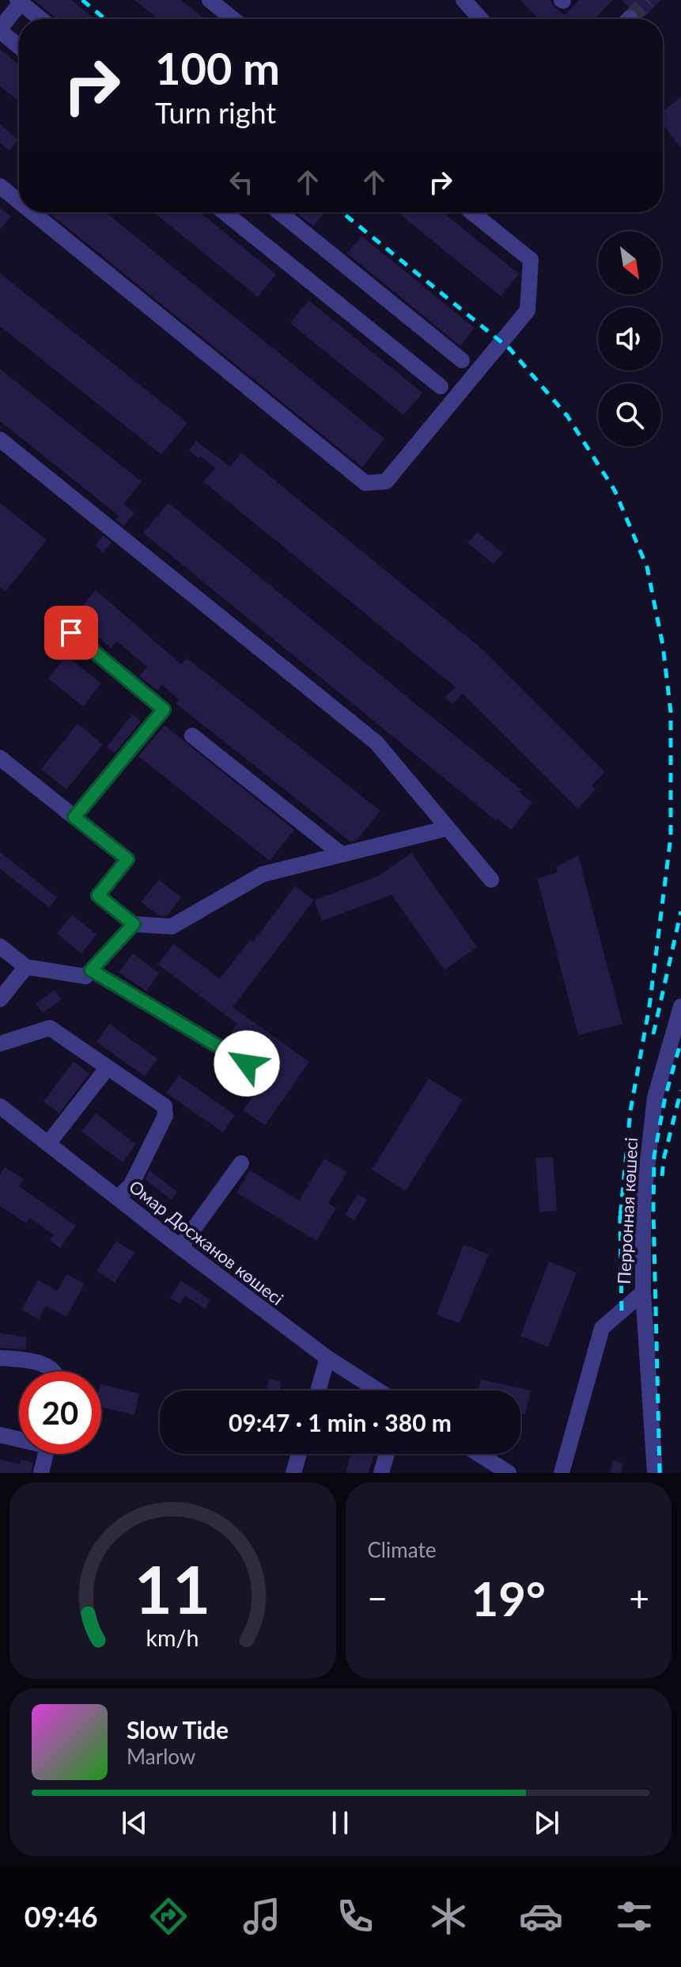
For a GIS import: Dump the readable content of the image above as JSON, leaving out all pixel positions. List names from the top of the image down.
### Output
{
  "streets": {
    "street": ["Перронная көшесі", "Омар Досжанов көшесі"]
  },
  "north": "bottom right",
  "page": {
    "turn": ["100 m", "Turn right"],
    "limit": "20",
    "trip": "09:47 · 1 min · 380 m",
    "tile": "Climate",
    "heat": ["−", "19°", "+"],
    "song": ["Slow Tide", "Marlow"],
    "tabs": "09:46",
    "gauge": ["11", "km/h"]
  }
}
